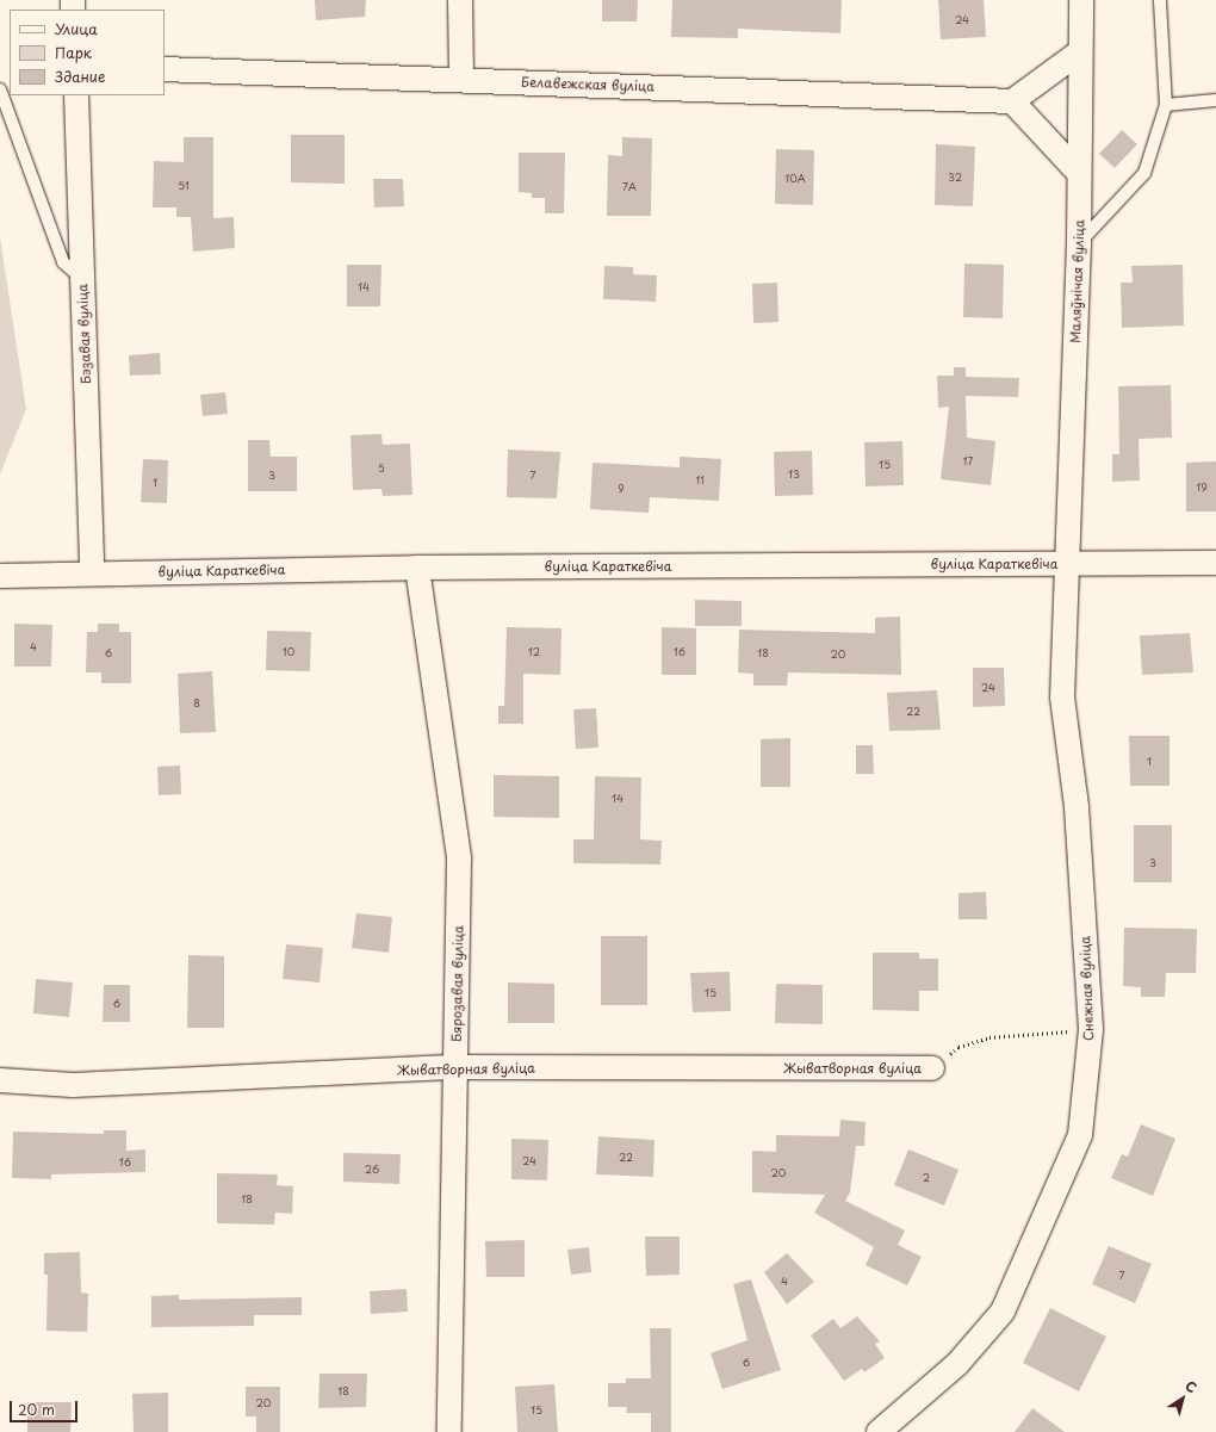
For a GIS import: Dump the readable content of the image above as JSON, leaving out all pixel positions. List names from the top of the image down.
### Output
{
  "streets": {
    "street": [
      "Белавежская вуліца",
      "Маляўнічая вуліца",
      "Бэзавая вуліца",
      "вуліца Караткевіча",
      "Бярозавая вуліца",
      "Снежная вуліца",
      "Жыватворная вуліца"
    ]
  },
  "crossings": [
    ["Маляўнічая вуліца", "вуліца Караткевіча"],
    ["Маляўнічая вуліца", "Снежная вуліца"],
    ["Бэзавая вуліца", "вуліца Караткевіча"],
    ["вуліца Караткевіча", "Бярозавая вуліца"],
    ["вуліца Караткевіча", "Снежная вуліца"],
    ["Бярозавая вуліца", "Жыватворная вуліца"]
  ],
  "house_numbers": [
    "24",
    "32",
    "10А",
    "51",
    "7А",
    "14",
    "17",
    "15",
    "5",
    "13",
    "3",
    "7",
    "11",
    "1",
    "19",
    "9",
    "4",
    "10",
    "12",
    "16",
    "6",
    "18",
    "20",
    "24",
    "8",
    "22",
    "1",
    "14",
    "3",
    "15",
    "6",
    "22",
    "24",
    "16",
    "26",
    "20",
    "2",
    "18",
    "7",
    "4",
    "6",
    "18",
    "20",
    "15"
  ],
  "legend": ["Улица", "Парк", "Здание"],
  "scale_bar": "20 m",
  "north": "top right"
}
